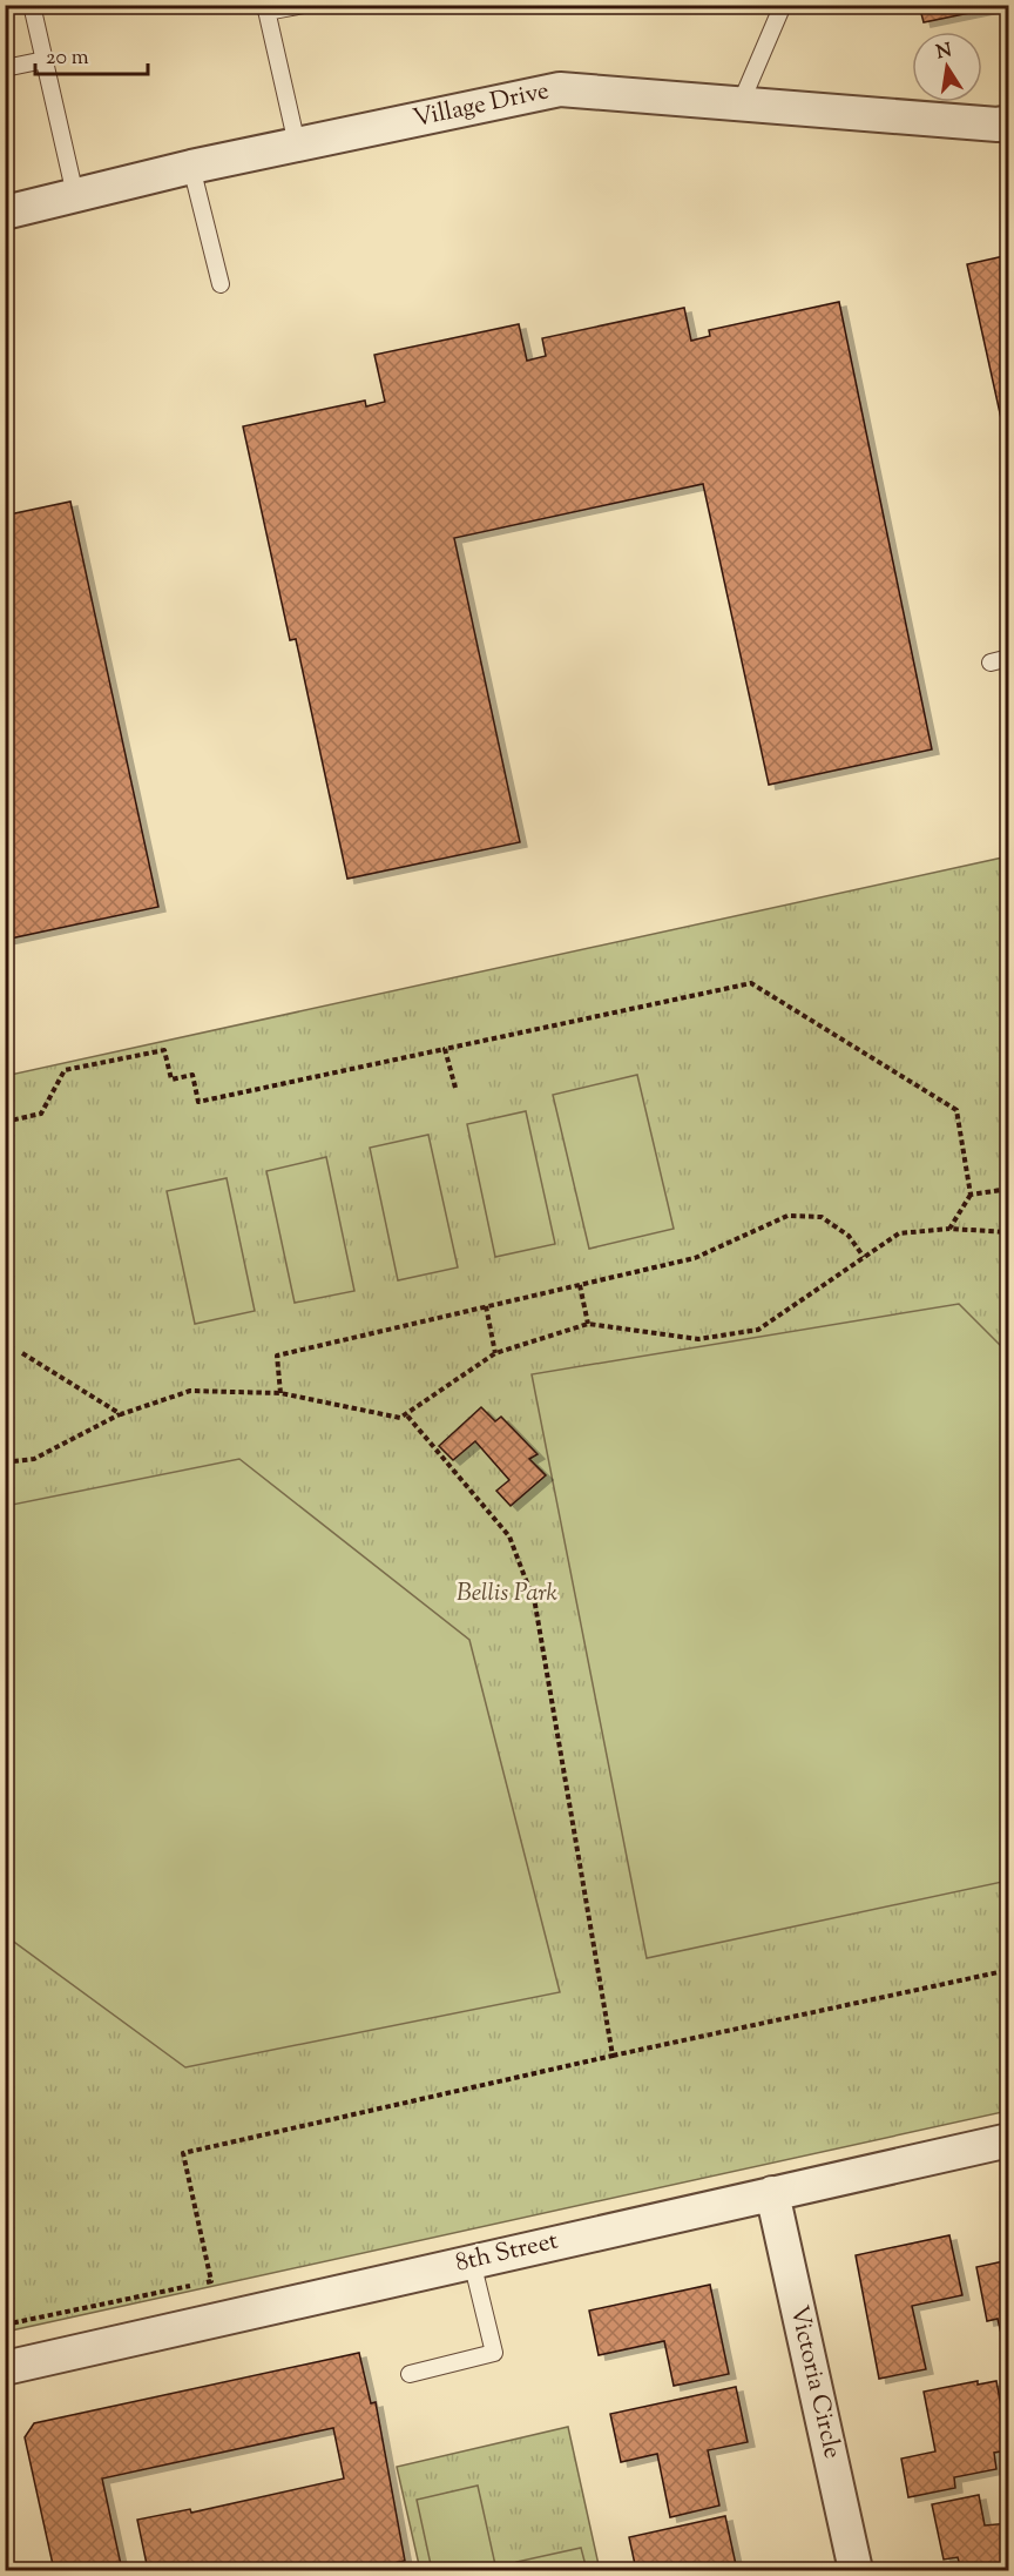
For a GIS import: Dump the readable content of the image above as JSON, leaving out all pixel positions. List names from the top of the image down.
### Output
{
  "streets": {
    "street": ["Village Drive", "8th Street", "Victoria Circle"]
  },
  "crossings": [
    ["8th Street", "Victoria Circle"]
  ],
  "parks": ["Bellis Park"],
  "scale_bar": "20 m",
  "north": "top"
}
